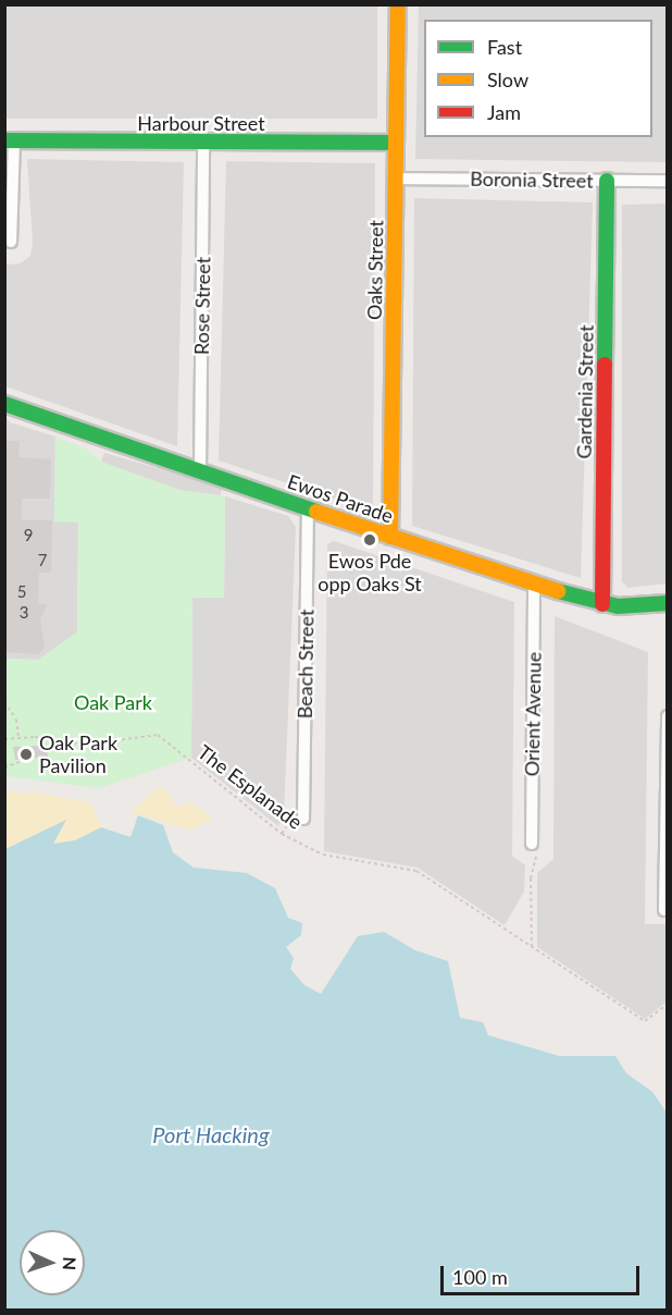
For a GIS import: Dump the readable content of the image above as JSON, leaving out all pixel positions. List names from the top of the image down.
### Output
{
  "streets": {
    "street": [
      "Harbour Street",
      "Boronia Street",
      "Oaks Street",
      "Rose Street",
      "Gardenia Street",
      "Ewos Parade",
      "Beach Street",
      "Orient Avenue"
    ],
    "path": ["The Esplanade"]
  },
  "crossings": [
    ["Harbour Street", "Oaks Street"],
    ["Harbour Street", "Rose Street"],
    ["Boronia Street", "Oaks Street"],
    ["Boronia Street", "Gardenia Street"],
    ["Oaks Street", "Ewos Parade"],
    ["Rose Street", "Ewos Parade"],
    ["Gardenia Street", "Ewos Parade"],
    ["Ewos Parade", "Beach Street"],
    ["Ewos Parade", "Orient Avenue"]
  ],
  "water": ["Port Hacking"],
  "parks": ["Oak Park"],
  "places": ["Ewos Pde opp Oaks St", "Oak Park Pavilion"],
  "house_numbers": [
    "9",
    "7",
    "5",
    "3"
  ],
  "legend": ["Fast", "Slow", "Jam"],
  "scale_bar": "100 m",
  "north": "right"
}
